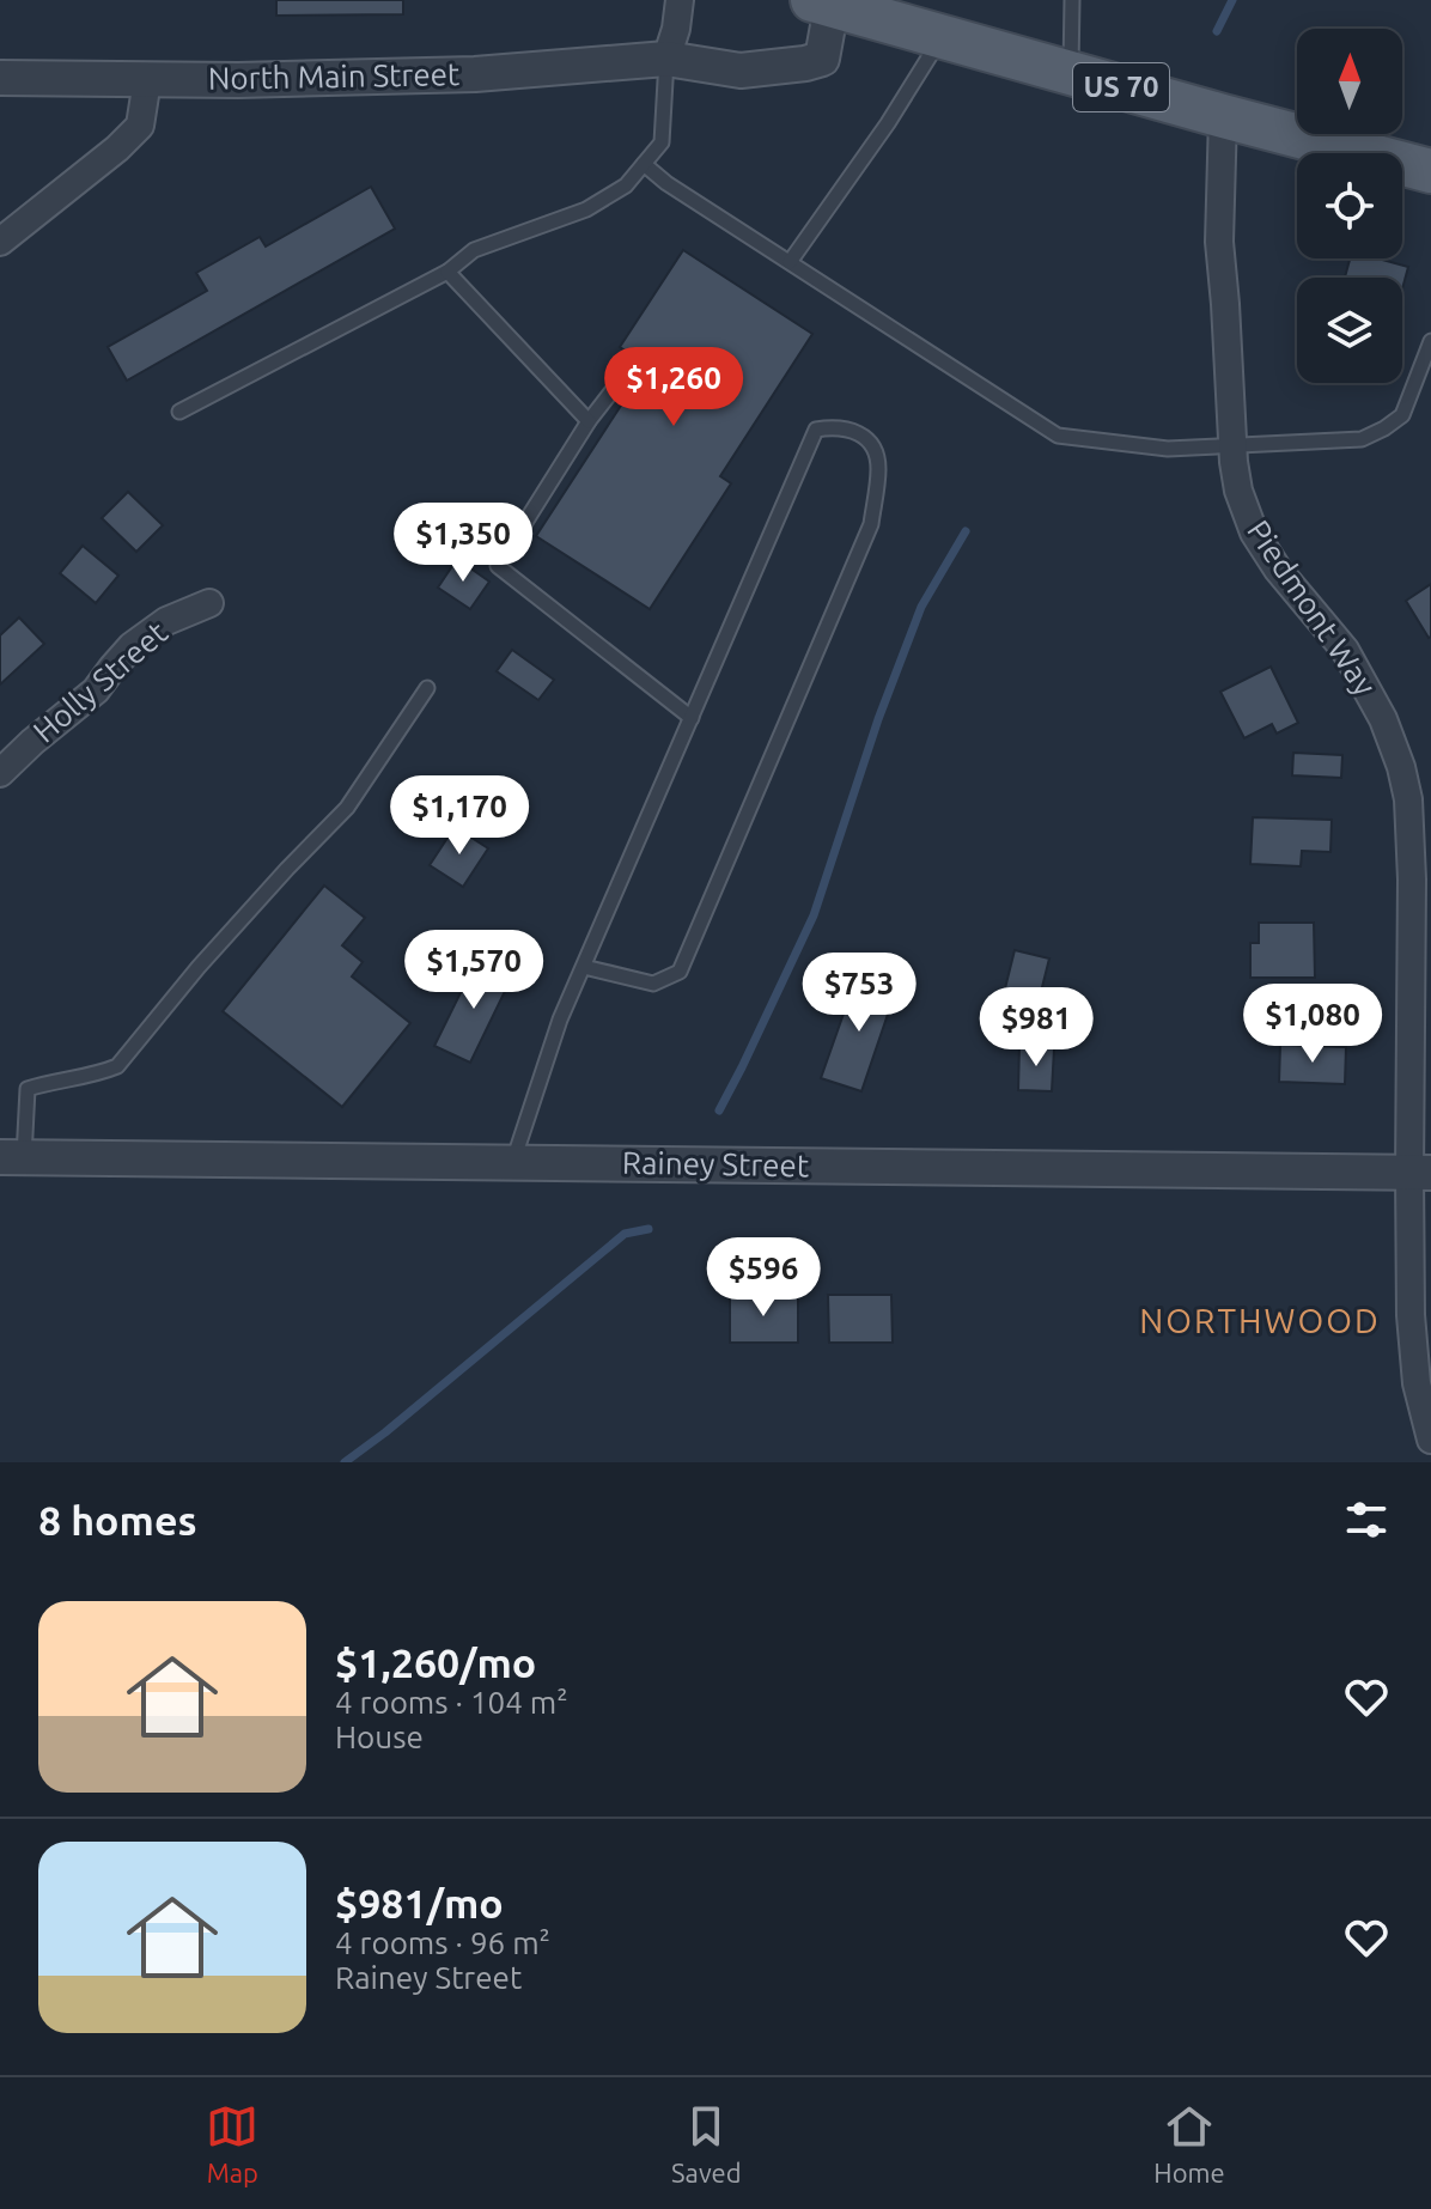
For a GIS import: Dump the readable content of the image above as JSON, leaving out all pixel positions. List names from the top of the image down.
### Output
{
  "streets": {
    "main road": ["US 70"],
    "street": [
      "North Main Street",
      "Piedmont Way",
      "Holly Street",
      "Rainey Street"
    ]
  },
  "crossings": [
    ["North Main Street", "US 70"],
    ["US 70", "Piedmont Way"],
    ["Piedmont Way", "Rainey Street"]
  ],
  "districts": ["NORTHWOOD"],
  "north": "top",
  "page": {
    "price": [
      "$1,260",
      "$1,350",
      "$1,170",
      "$1,570",
      "$753",
      "$1,080",
      "$981",
      "$596"
    ],
    "heading": "8 homes",
    "list": [
      {
        "name": "$1,260/mo",
        "note": "4 rooms · 104 m² · House"
      },
      {
        "name": "$981/mo",
        "note": "4 rooms · 96 m² · Rainey Street"
      }
    ],
    "tabs": ["Map", "Saved", "Home"]
  }
}
